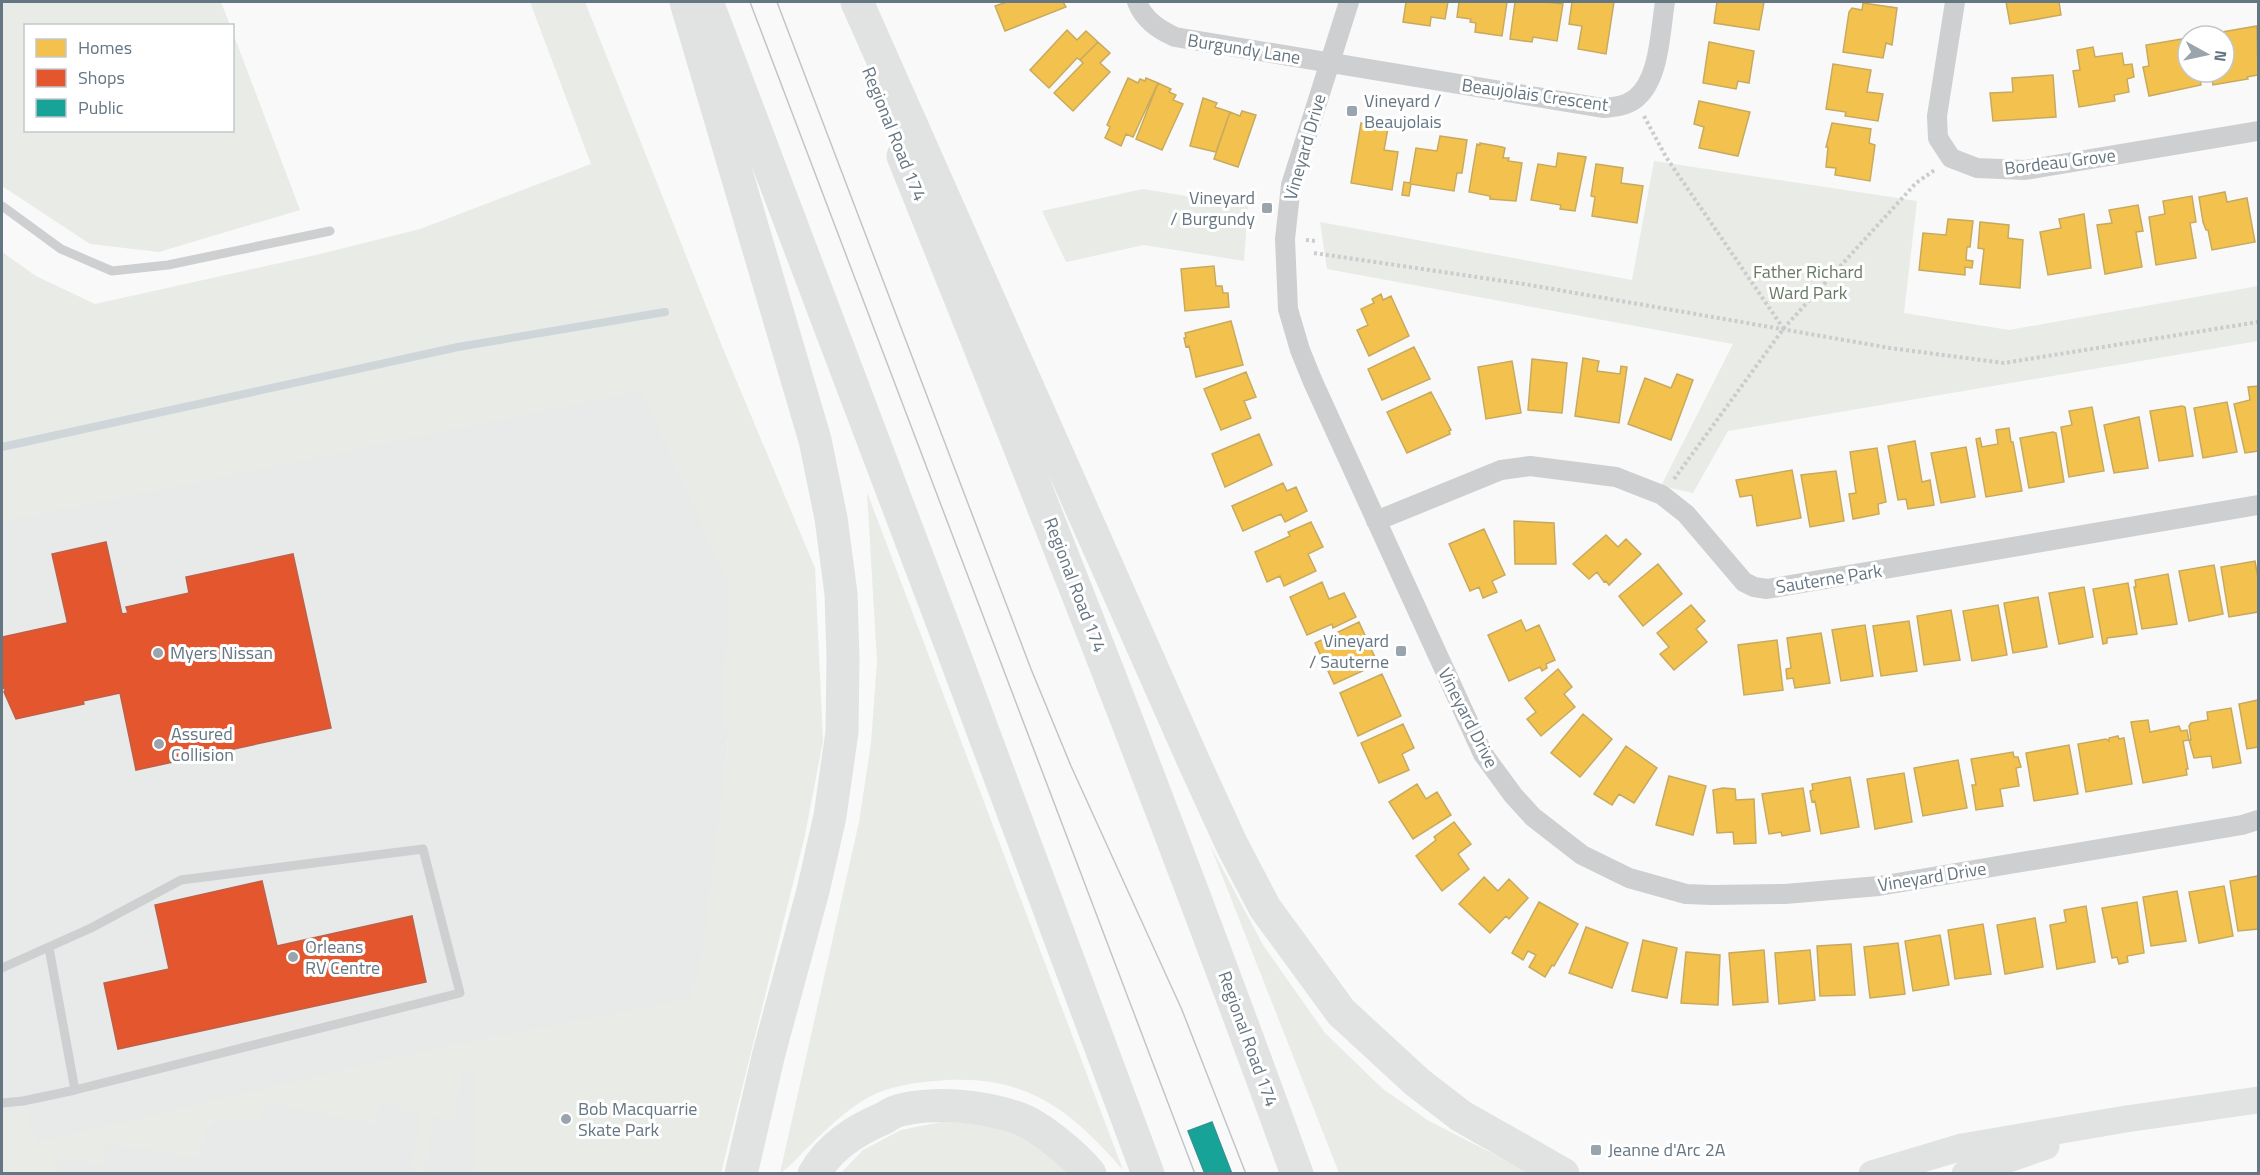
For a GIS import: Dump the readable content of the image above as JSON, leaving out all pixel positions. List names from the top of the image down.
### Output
{
  "streets": {
    "highway": ["Regional Road 174"],
    "street": [
      "Burgundy Lane",
      "Beaujolais Crescent",
      "Vineyard Drive",
      "Bordeau Grove",
      "Sauterne Park"
    ]
  },
  "crossings": [
    ["Burgundy Lane", "Beaujolais Crescent"],
    ["Burgundy Lane", "Vineyard Drive"],
    ["Beaujolais Crescent", "Vineyard Drive"],
    ["Vineyard Drive", "Sauterne Park"]
  ],
  "parks": ["Father Richard Ward Park"],
  "places": {
    "transit": [
      "Vineyard / Beaujolais",
      "Vineyard / Burgundy",
      "Vineyard / Sauterne",
      "Jeanne d'Arc 2A"
    ],
    "other": [
      "Myers Nissan",
      "Assured Collision",
      "Orleans RV Centre",
      "Bob Macquarrie Skate Park"
    ]
  },
  "legend": ["Homes", "Shops", "Public"],
  "north": "right"
}
